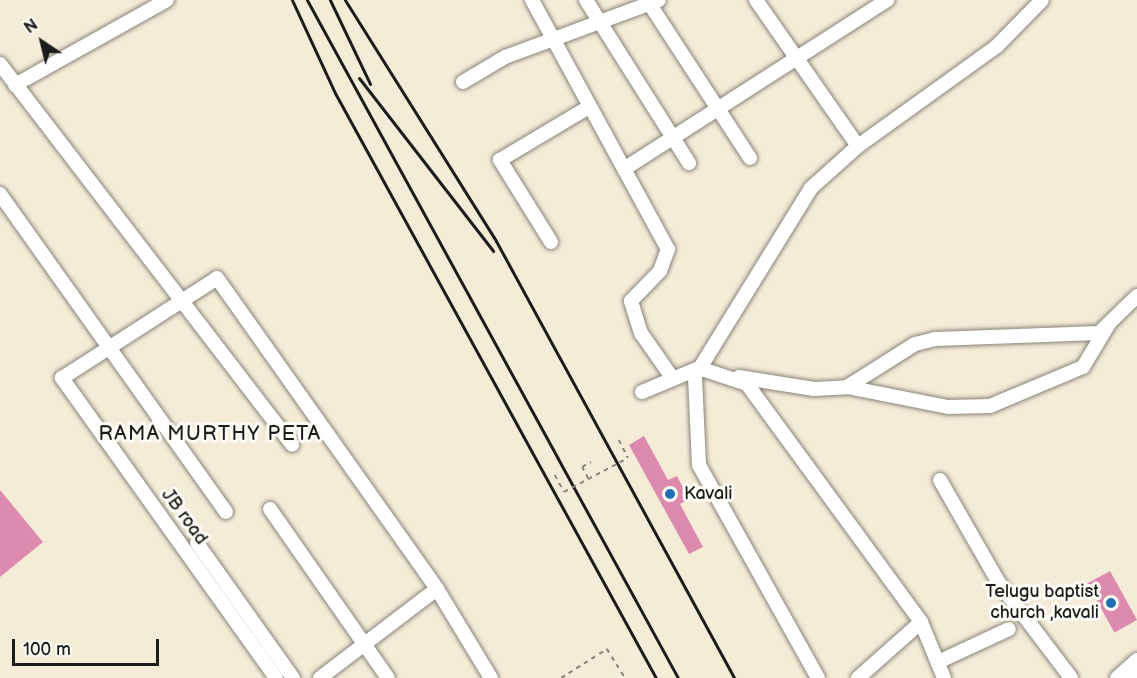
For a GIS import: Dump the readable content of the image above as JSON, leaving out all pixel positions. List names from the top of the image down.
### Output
{
  "streets": {
    "street": ["JB road"]
  },
  "districts": ["RAMA MURTHY PETA"],
  "places": ["Kavali", "Telugu baptist church ,kavali"],
  "scale_bar": "100 m",
  "north": "top left"
}
